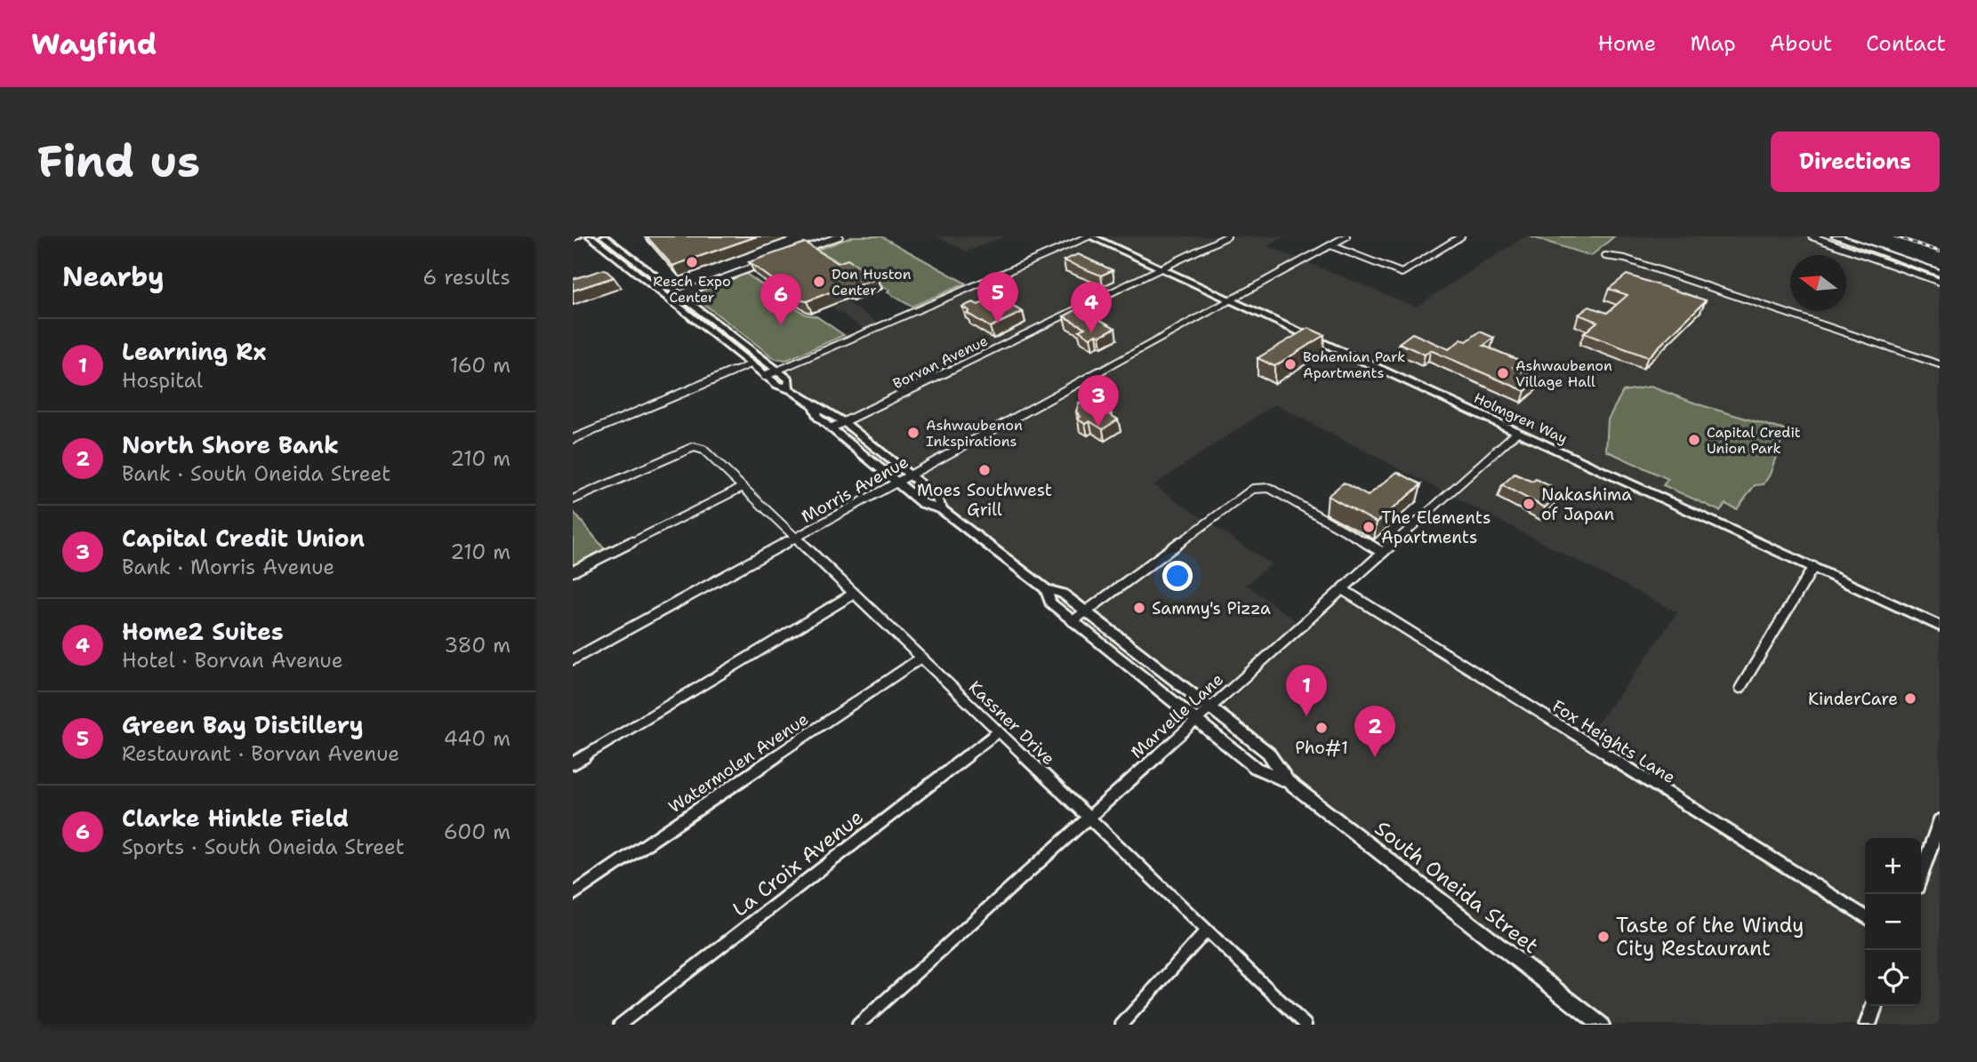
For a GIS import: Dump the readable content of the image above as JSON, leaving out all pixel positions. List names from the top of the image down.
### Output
{
  "streets": {
    "street": [
      "Borvan Avenue",
      "Holmgren Way",
      "Morris Avenue",
      "Marvelle Lane",
      "Kassner Drive",
      "Fox Heights Lane",
      "Watermolen Avenue",
      "La Croix Avenue",
      "South Oneida Street"
    ]
  },
  "crossings": [
    ["Borvan Avenue", "Holmgren Way"],
    ["Borvan Avenue", "South Oneida Street"],
    ["Holmgren Way", "Morris Avenue"],
    ["Holmgren Way", "Marvelle Lane"],
    ["Morris Avenue", "Kassner Drive"],
    ["Morris Avenue", "South Oneida Street"],
    ["Marvelle Lane", "Kassner Drive"],
    ["Marvelle Lane", "Fox Heights Lane"],
    ["Marvelle Lane", "South Oneida Street"],
    ["Kassner Drive", "Watermolen Avenue"],
    ["Kassner Drive", "La Croix Avenue"]
  ],
  "places": [
    "Resch Expo Center",
    "Don Huston Center",
    "Bohemian Park Apartments",
    "Ashwaubenon Village Hall",
    "Ashwaubenon Inkspirations",
    "Capital Credit Union Park",
    "Moes Southwest Grill",
    "Nakashima of Japan",
    "The Elements Apartments",
    "Sammy's Pizza",
    "KinderCare",
    "Pho#1",
    "Taste of the Windy City Restaurant"
  ],
  "north": "left",
  "page": {
    "header": "Wayfind",
    "nav": [
      "Home",
      "Map",
      "About",
      "Contact"
    ],
    "buttons": "Directions",
    "title": "Find us",
    "heading": ["Nearby", "6 results"],
    "pins": [
      "5",
      "6",
      "4",
      "3",
      "1",
      "2"
    ],
    "list": [
      {
        "mark": "1",
        "name": "Learning Rx",
        "note": "Hospital",
        "value": "160 m"
      },
      {
        "mark": "2",
        "name": "North Shore Bank",
        "note": "Bank · South Oneida Street",
        "value": "210 m"
      },
      {
        "mark": "3",
        "name": "Capital Credit Union",
        "note": "Bank · Morris Avenue",
        "value": "210 m"
      },
      {
        "mark": "4",
        "name": "Home2 Suites",
        "note": "Hotel · Borvan Avenue",
        "value": "380 m"
      },
      {
        "mark": "5",
        "name": "Green Bay Distillery",
        "note": "Restaurant · Borvan Avenue",
        "value": "440 m"
      },
      {
        "mark": "6",
        "name": "Clarke Hinkle Field",
        "note": "Sports · South Oneida Street",
        "value": "600 m"
      }
    ],
    "map_buttons": ["+", "−"]
  }
}
